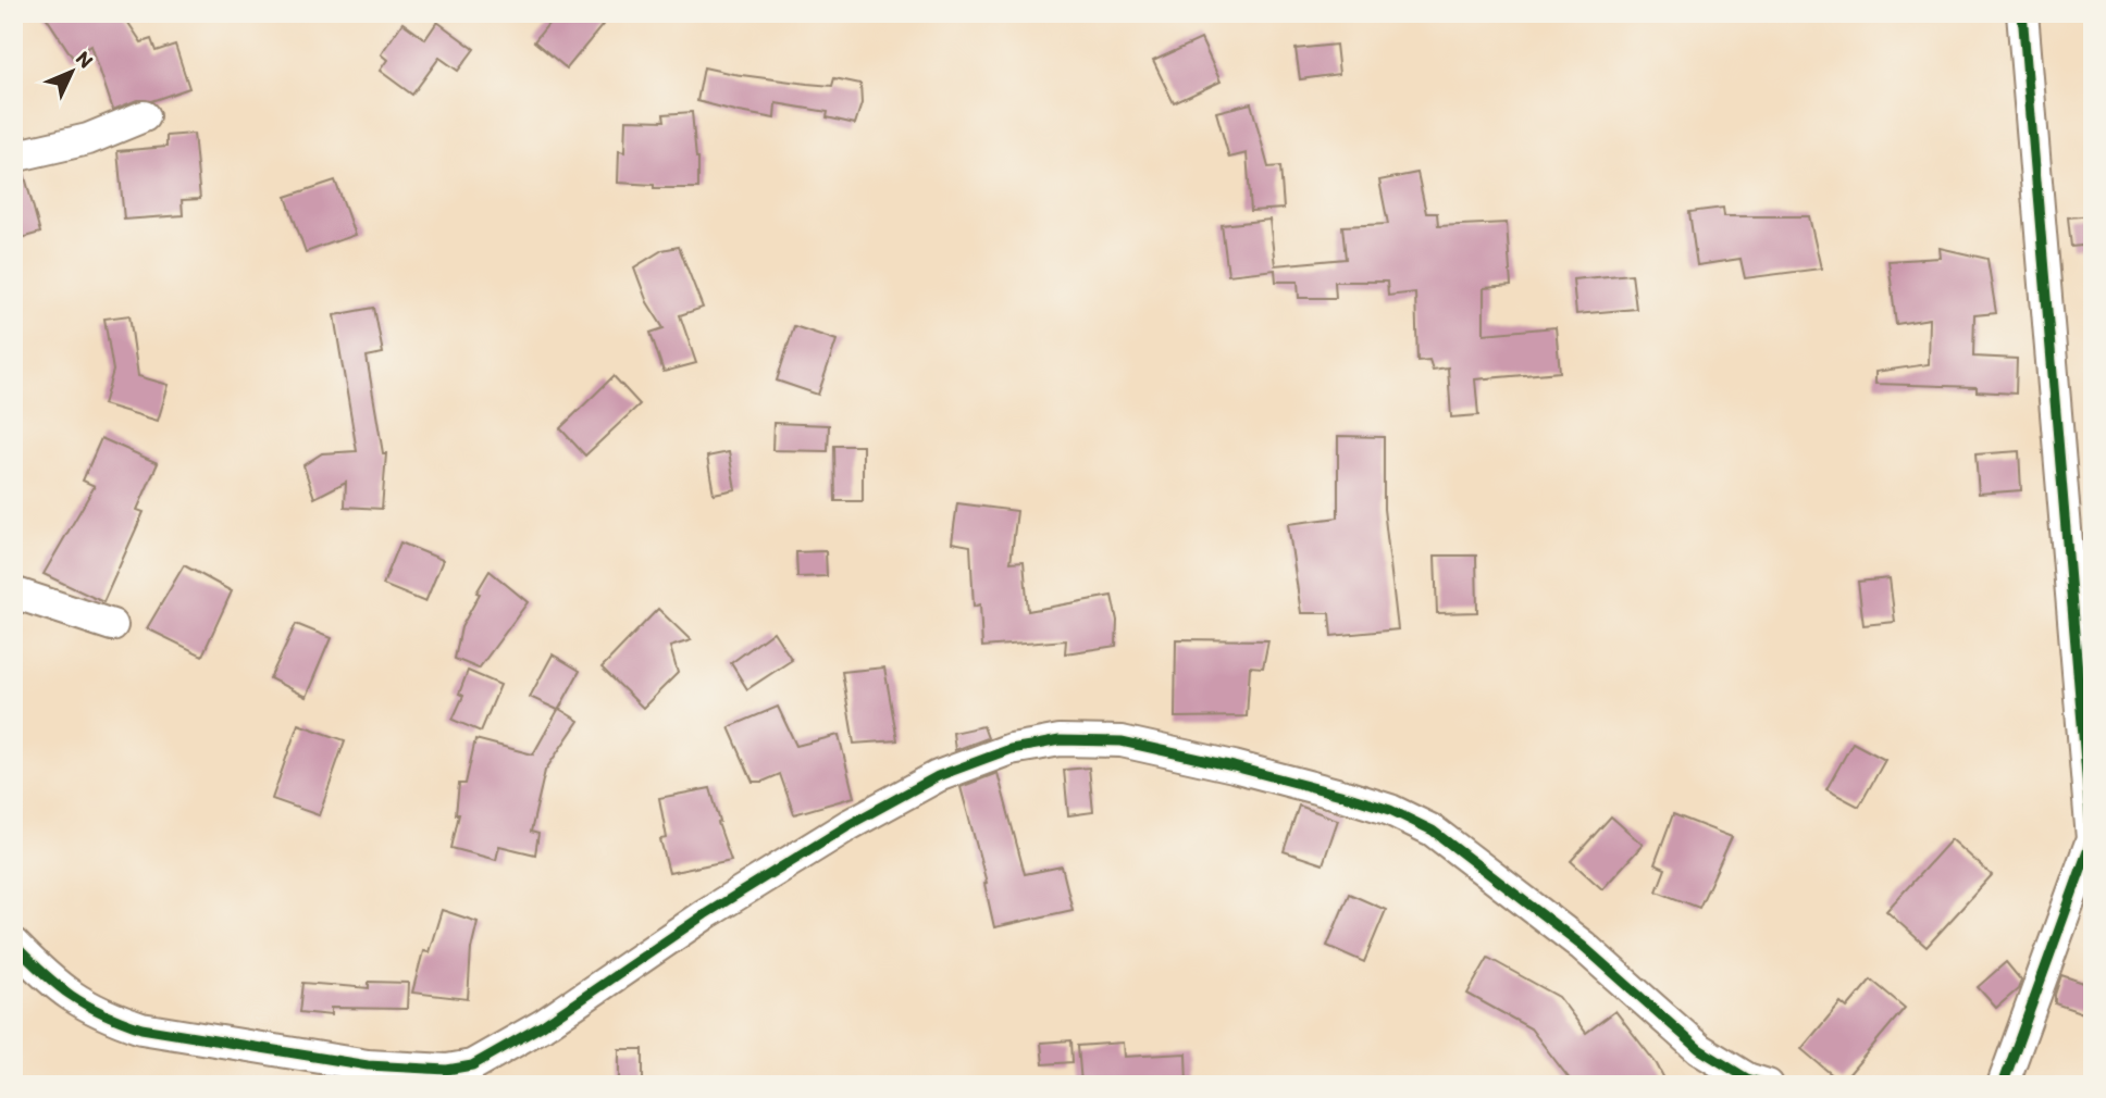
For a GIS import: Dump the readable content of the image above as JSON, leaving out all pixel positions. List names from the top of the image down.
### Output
{
  "north": "top right"
}
